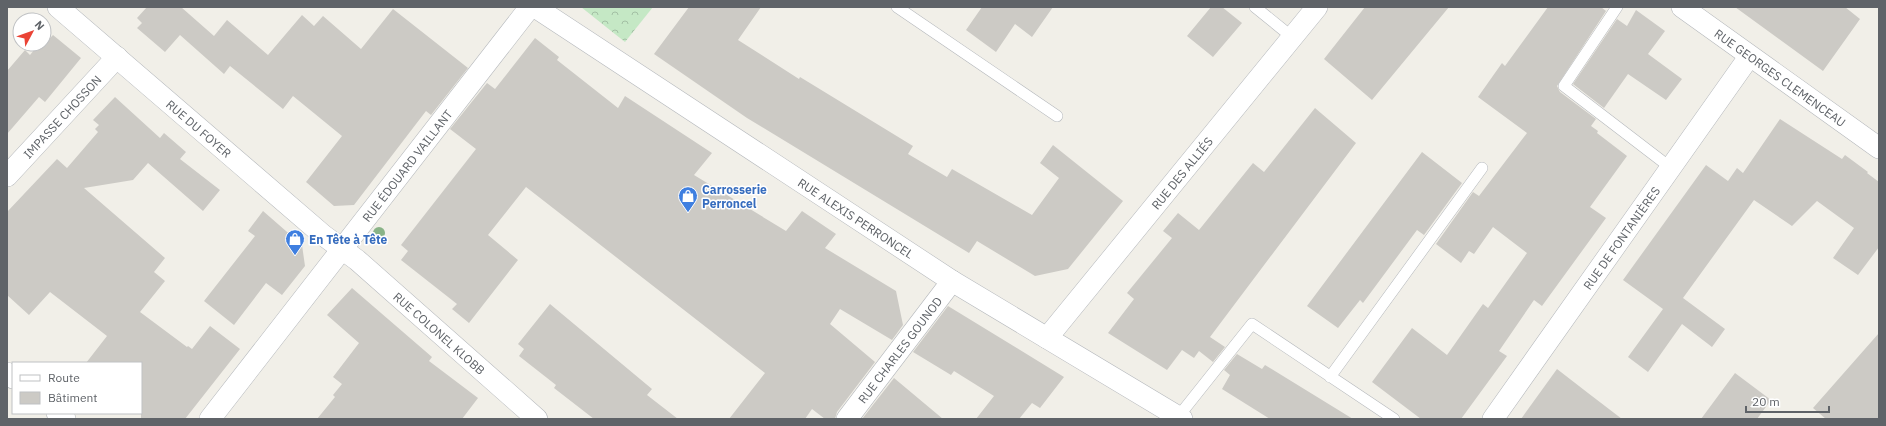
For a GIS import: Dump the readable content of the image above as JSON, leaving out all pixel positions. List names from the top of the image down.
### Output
{
  "streets": {
    "street": [
      "RUE GEORGES CLEMENCEAU",
      "IMPASSE CHOSSON",
      "RUE DU FOYER",
      "RUE ÉDOUARD VAILLANT",
      "RUE DES ALLIÉS",
      "RUE ALEXIS PERRONCEL",
      "RUE DE FONTANIÈRES",
      "RUE COLONEL KLOBB",
      "RUE CHARLES GOUNOD"
    ]
  },
  "crossings": [
    ["RUE GEORGES CLEMENCEAU", "RUE DE FONTANIÈRES"],
    ["IMPASSE CHOSSON", "RUE DU FOYER"],
    ["RUE DU FOYER", "RUE ÉDOUARD VAILLANT"],
    ["RUE DU FOYER", "RUE COLONEL KLOBB"],
    ["RUE ÉDOUARD VAILLANT", "RUE COLONEL KLOBB"],
    ["RUE DES ALLIÉS", "RUE ALEXIS PERRONCEL"],
    ["RUE ALEXIS PERRONCEL", "RUE CHARLES GOUNOD"]
  ],
  "places": {
    "shop": ["Carrosserie Perroncel", "En Tête à Tête"]
  },
  "legend": ["Route", "Bâtiment"],
  "scale_bar": "20 m",
  "north": "top right"
}
